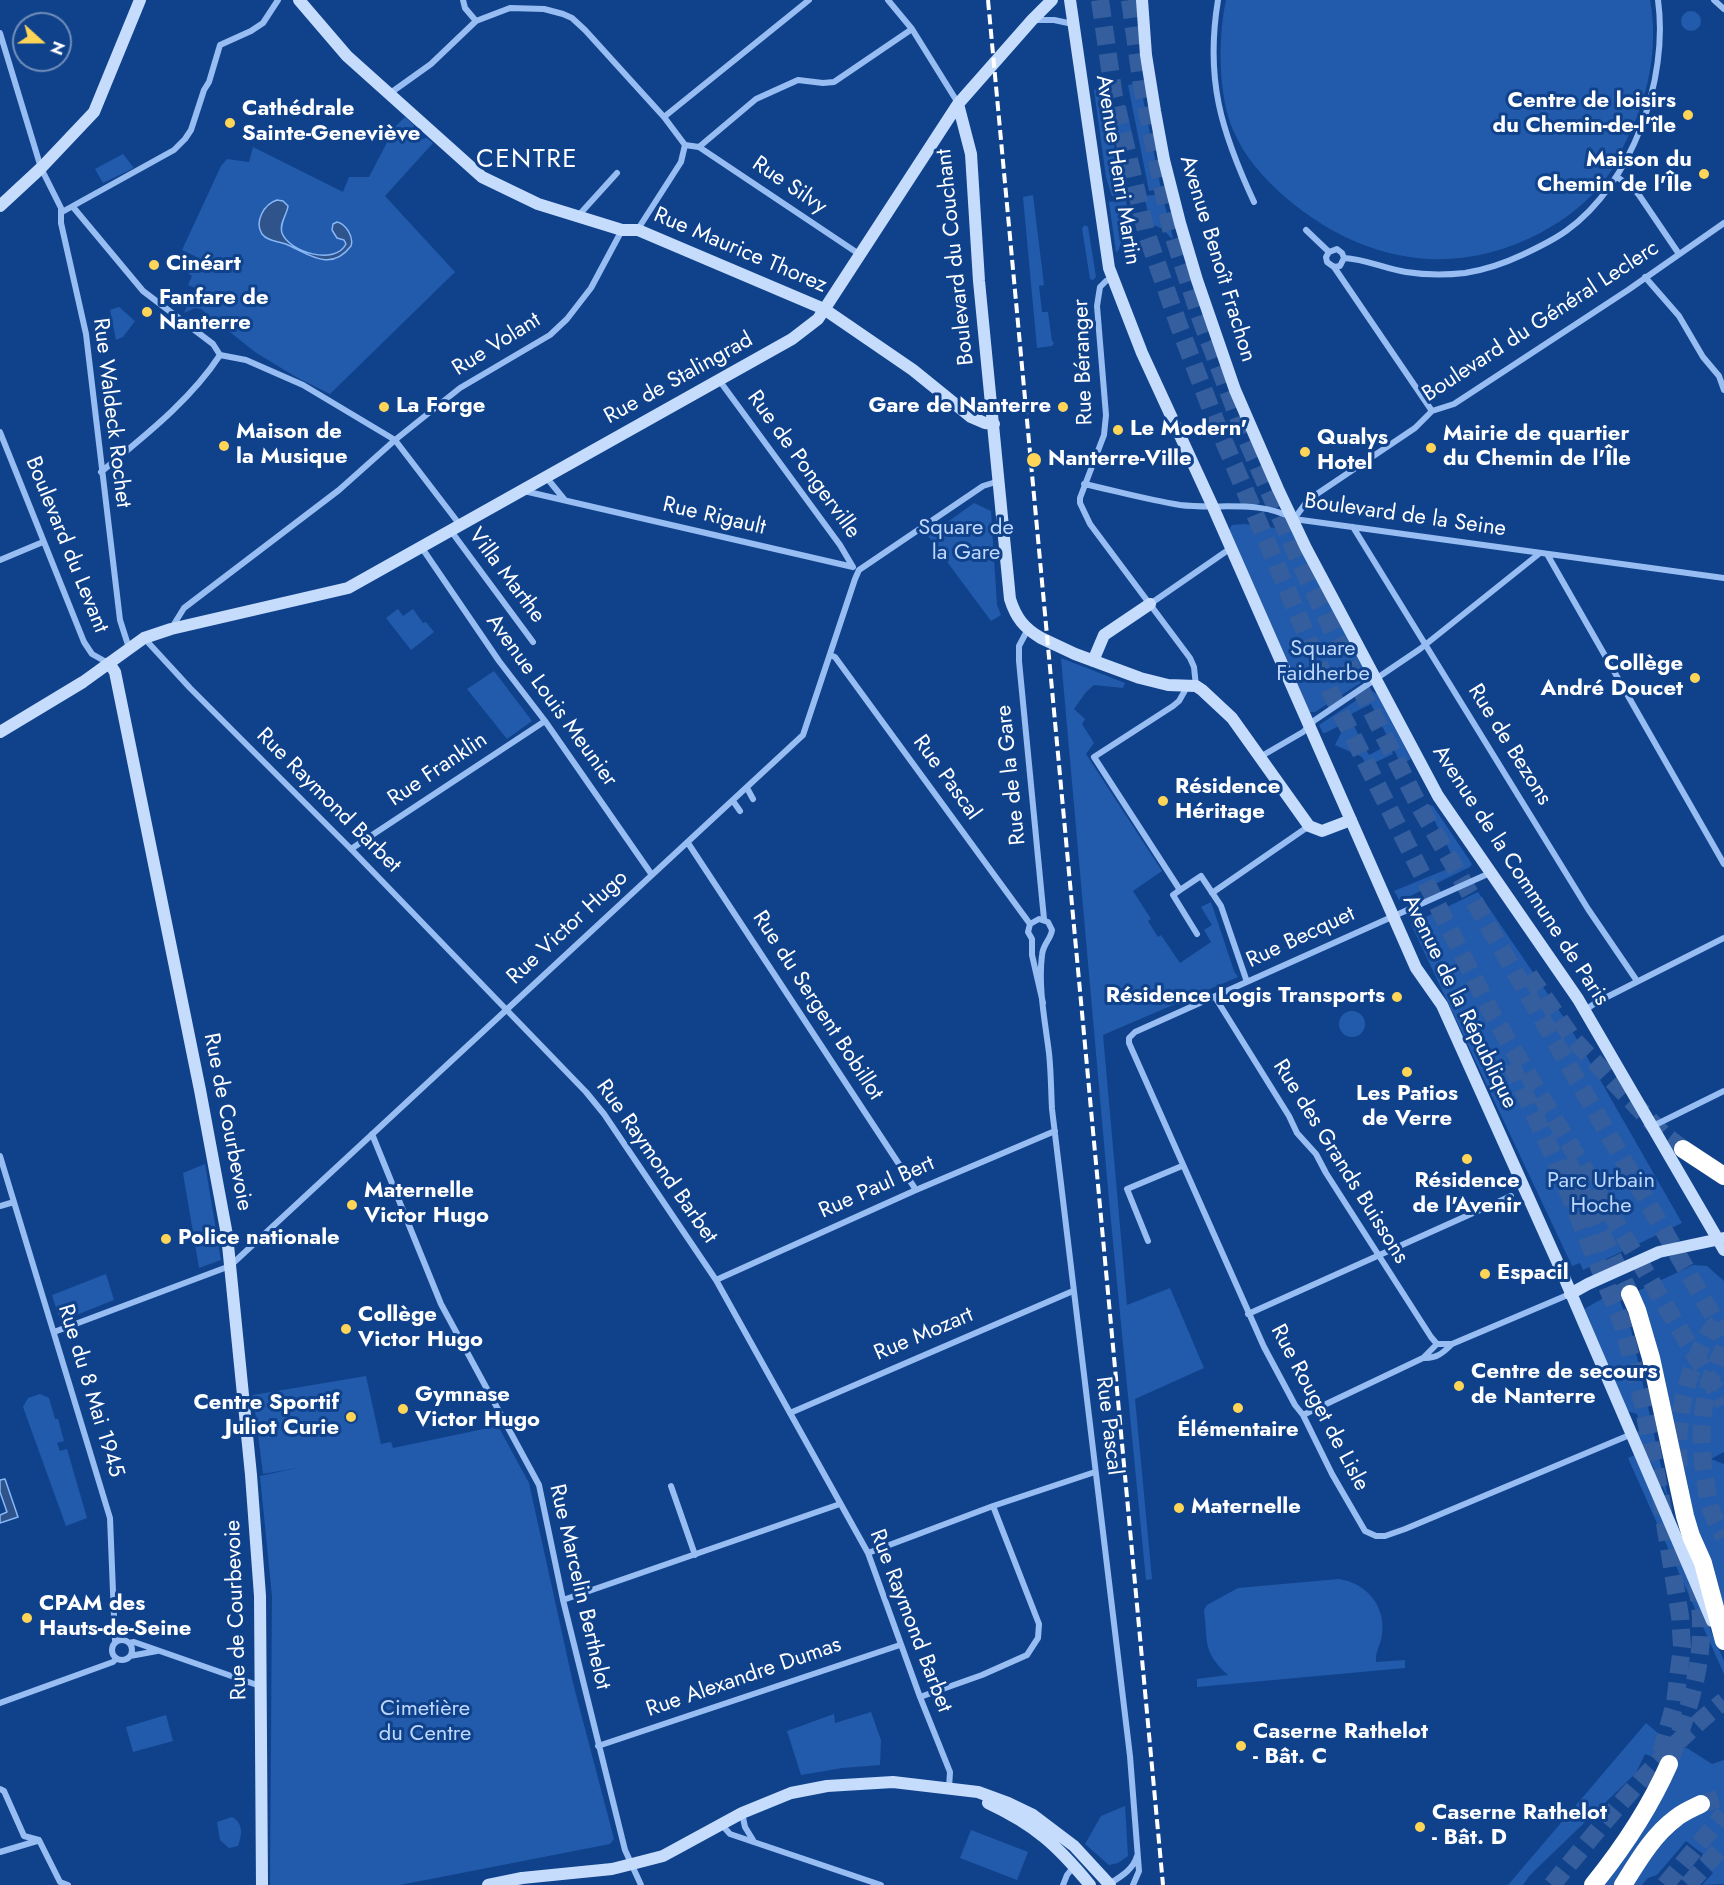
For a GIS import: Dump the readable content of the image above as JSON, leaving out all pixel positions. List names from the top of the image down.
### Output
{
  "streets": {
    "street": [
      "Avenue Henri Martin",
      "Rue Silvy",
      "Rue Maurice Thorez",
      "Boulevard du Couchant",
      "Avenue Benoît Frachon",
      "Boulevard du Général Leclerc",
      "Rue Volant",
      "Rue Béranger",
      "Rue de Stalingrad",
      "Rue Waldeck Rochet",
      "Rue de Pongerville",
      "Boulevard de la Seine",
      "Rue Rigault",
      "Boulevard du Levant",
      "Villa Marthe",
      "Avenue Louis Meunier",
      "Rue de Bezons",
      "Rue Franklin",
      "Rue de la Gare",
      "Rue Pascal",
      "Rue Raymond Barbet",
      "Avenue de la Commune de Paris",
      "Rue Victor Hugo",
      "Rue Becquet",
      "Avenue de la République",
      "Rue du Sergent Bobillot",
      "Rue de Courbevoie",
      "Rue des Grands Buissons",
      "Rue Paul Bert",
      "Rue Mozart",
      "Rue du 8 Mai 1945",
      "Rue Rouget de Lisle",
      "Rue Marcelin Berthelot",
      "Rue Alexandre Dumas"
    ]
  },
  "crossings": [
    ["Avenue Henri Martin", "Rue Béranger"],
    ["Avenue Henri Martin", "Boulevard de la Seine"],
    ["Avenue Henri Martin", "Avenue de la République"],
    ["Rue Silvy", "Rue de Stalingrad"],
    ["Rue Maurice Thorez", "Boulevard du Couchant"],
    ["Rue Maurice Thorez", "Rue Volant"],
    ["Rue Maurice Thorez", "Rue de Stalingrad"],
    ["Boulevard du Couchant", "Rue de Stalingrad"],
    ["Boulevard du Couchant", "Rue de la Gare"],
    ["Avenue Benoît Frachon", "Boulevard du Général Leclerc"],
    ["Avenue Benoît Frachon", "Boulevard de la Seine"],
    ["Avenue Benoît Frachon", "Avenue de la Commune de Paris"],
    ["Boulevard du Général Leclerc", "Boulevard de la Seine"],
    ["Boulevard du Général Leclerc", "Avenue de la Commune de Paris"],
    ["Rue Volant", "Rue de Stalingrad"],
    ["Rue Volant", "Villa Marthe"],
    ["Rue Béranger", "Boulevard de la Seine"],
    ["Rue de Stalingrad", "Rue Waldeck Rochet"],
    ["Rue de Stalingrad", "Rue de Pongerville"],
    ["Rue de Stalingrad", "Rue Rigault"],
    ["Rue de Stalingrad", "Boulevard du Levant"],
    ["Rue de Stalingrad", "Villa Marthe"],
    ["Rue de Stalingrad", "Avenue Louis Meunier"],
    ["Rue de Stalingrad", "Rue Raymond Barbet"],
    ["Rue de Stalingrad", "Rue de Courbevoie"],
    ["Rue de Pongerville", "Rue Rigault"],
    ["Rue de Pongerville", "Rue Victor Hugo"],
    ["Boulevard de la Seine", "Rue de Bezons"],
    ["Boulevard de la Seine", "Avenue de la Commune de Paris"],
    ["Boulevard de la Seine", "Avenue de la République"],
    ["Rue Rigault", "Rue Victor Hugo"],
    ["Boulevard du Levant", "Rue de Courbevoie"],
    ["Avenue Louis Meunier", "Rue Franklin"],
    ["Avenue Louis Meunier", "Rue Victor Hugo"],
    ["Rue Franklin", "Rue Raymond Barbet"],
    ["Rue de la Gare", "Rue Pascal"],
    ["Rue Pascal", "Rue Victor Hugo"],
    ["Rue Pascal", "Rue Paul Bert"],
    ["Rue Pascal", "Rue Mozart"],
    ["Rue Raymond Barbet", "Rue Victor Hugo"],
    ["Rue Raymond Barbet", "Rue Paul Bert"],
    ["Rue Raymond Barbet", "Rue Mozart"],
    ["Rue Raymond Barbet", "Rue Alexandre Dumas"],
    ["Avenue de la Commune de Paris", "Rue Becquet"],
    ["Rue Victor Hugo", "Rue du Sergent Bobillot"],
    ["Rue Victor Hugo", "Rue de Courbevoie"],
    ["Rue Victor Hugo", "Rue Marcelin Berthelot"],
    ["Rue Becquet", "Avenue de la République"],
    ["Rue Becquet", "Rue des Grands Buissons"],
    ["Rue Becquet", "Rue Rouget de Lisle"],
    ["Avenue de la République", "Rue Rouget de Lisle"],
    ["Rue du Sergent Bobillot", "Rue Paul Bert"],
    ["Rue Marcelin Berthelot", "Rue Alexandre Dumas"]
  ],
  "districts": ["CENTRE"],
  "parks": [
    "Square de la Gare",
    "Square Faidherbe",
    "Parc Urbain Hoche",
    "Cimetière du Centre"
  ],
  "places": [
    "Centre de loisirs du Chemin-de-l'île",
    "Cathédrale Sainte-Geneviève",
    "Maison du Chemin de l'Île",
    "Cinéart",
    "Fanfare de Nanterre",
    "La Forge",
    "Gare de Nanterre",
    "Le Modern'",
    "Maison de la Musique",
    "Mairie de quartier du Chemin de l'Île",
    "Qualys Hotel",
    "Nanterre-Ville",
    "Collège André Doucet",
    "Résidence Héritage",
    "Résidence Logis Transports",
    "Les Patios de Verre",
    "Résidence de l'Avenir",
    "Maternelle Victor Hugo",
    "Police nationale",
    "Espacil",
    "Collège Victor Hugo",
    "Centre de secours de Nanterre",
    "Élémentaire",
    "Gymnase Victor Hugo",
    "Centre Sportif Juliot Curie",
    "Maternelle",
    "CPAM des Hauts-de-Seine",
    "Caserne Rathelot - Bât. C",
    "Caserne Rathelot - Bât. D"
  ],
  "north": "right"
}
